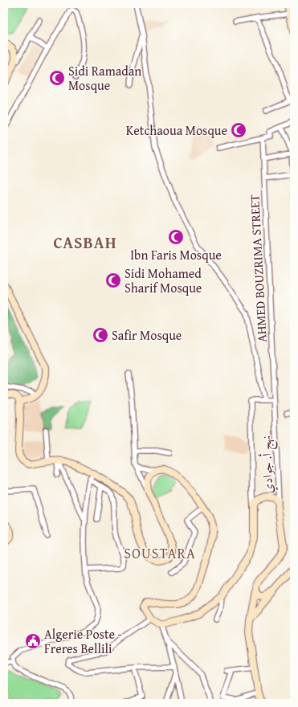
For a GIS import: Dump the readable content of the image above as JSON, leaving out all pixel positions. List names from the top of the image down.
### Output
{
  "streets": {
    "street": ["AHMED BOUZRIMA STREET", "نهج أ. جوادي"]
  },
  "crossings": [
    ["AHMED BOUZRIMA STREET", "نهج أ. جوادي"]
  ],
  "districts": ["CASBAH", "SOUSTARA"],
  "places": {
    "mosque": [
      "Sidi Ramadan Mosque",
      "Ketchaoua Mosque",
      "Ibn Faris Mosque",
      "Sidi Mohamed Sharif Mosque",
      "Safir Mosque"
    ],
    "public building": ["Algerie Poste - Freres Bellili"]
  }
}
